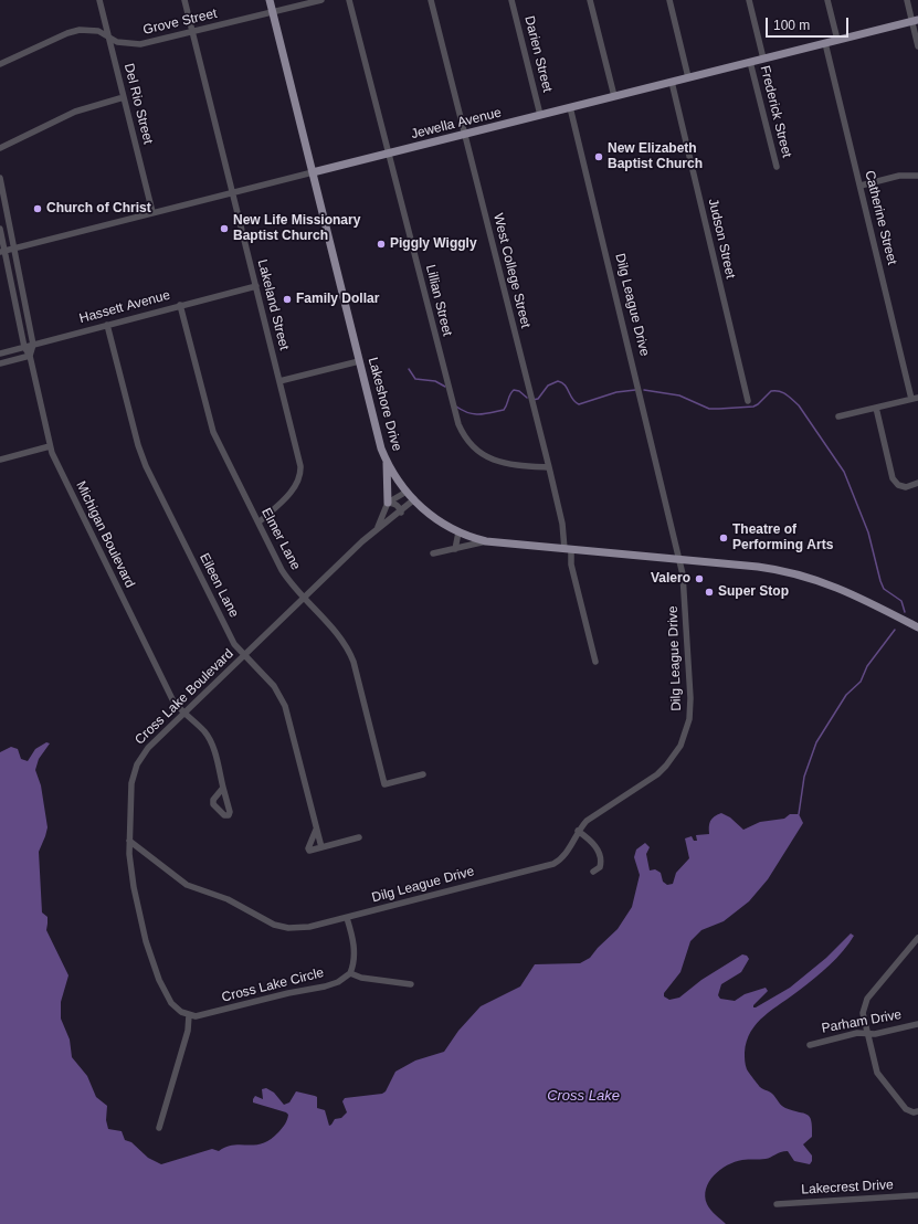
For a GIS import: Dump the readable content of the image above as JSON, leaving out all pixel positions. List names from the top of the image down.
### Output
{
  "streets": {
    "main road": ["Jewella Avenue", "Lakeshore Drive"],
    "street": [
      "Grove Street",
      "Darien Street",
      "Del Rio Street",
      "Frederick Street",
      "Catherine Street",
      "Judson Street",
      "West College Street",
      "Lillian Street",
      "Lakeland Street",
      "Dilg League Drive",
      "Hassett Avenue",
      "Michigan Boulevard",
      "Elmer Lane",
      "Eileen Lane",
      "Cross Lake Boulevard",
      "Cross Lake Circle",
      "Parham Drive",
      "Lakecrest Drive"
    ]
  },
  "crossings": [
    ["Grove Street", "Del Rio Street"],
    ["Grove Street", "Lakeland Street"],
    ["Grove Street", "Lakeshore Drive"],
    ["Darien Street", "Jewella Avenue"],
    ["Del Rio Street", "Jewella Avenue"],
    ["Frederick Street", "Jewella Avenue"],
    ["Jewella Avenue", "Catherine Street"],
    ["Jewella Avenue", "Judson Street"],
    ["Jewella Avenue", "West College Street"],
    ["Jewella Avenue", "Lillian Street"],
    ["Jewella Avenue", "Lakeland Street"],
    ["Jewella Avenue", "Dilg League Drive"],
    ["Jewella Avenue", "Lakeshore Drive"],
    ["Jewella Avenue", "Michigan Boulevard"],
    ["West College Street", "Lillian Street"],
    ["West College Street", "Lakeshore Drive"],
    ["Lakeland Street", "Hassett Avenue"],
    ["Lakeland Street", "Elmer Lane"],
    ["Dilg League Drive", "Lakeshore Drive"],
    ["Dilg League Drive", "Cross Lake Boulevard"],
    ["Hassett Avenue", "Michigan Boulevard"],
    ["Hassett Avenue", "Elmer Lane"],
    ["Hassett Avenue", "Eileen Lane"],
    ["Lakeshore Drive", "Cross Lake Boulevard"],
    ["Michigan Boulevard", "Cross Lake Boulevard"],
    ["Elmer Lane", "Cross Lake Boulevard"],
    ["Eileen Lane", "Cross Lake Boulevard"],
    ["Cross Lake Boulevard", "Cross Lake Circle"]
  ],
  "water": ["Cross Lake"],
  "places": [
    "New Elizabeth Baptist Church",
    "Church of Christ",
    "New Life Missionary Baptist Church",
    "Piggly Wiggly",
    "Family Dollar",
    "Theatre of Performing Arts",
    "Valero",
    "Super Stop"
  ],
  "scale_bar": "100 m"
}
